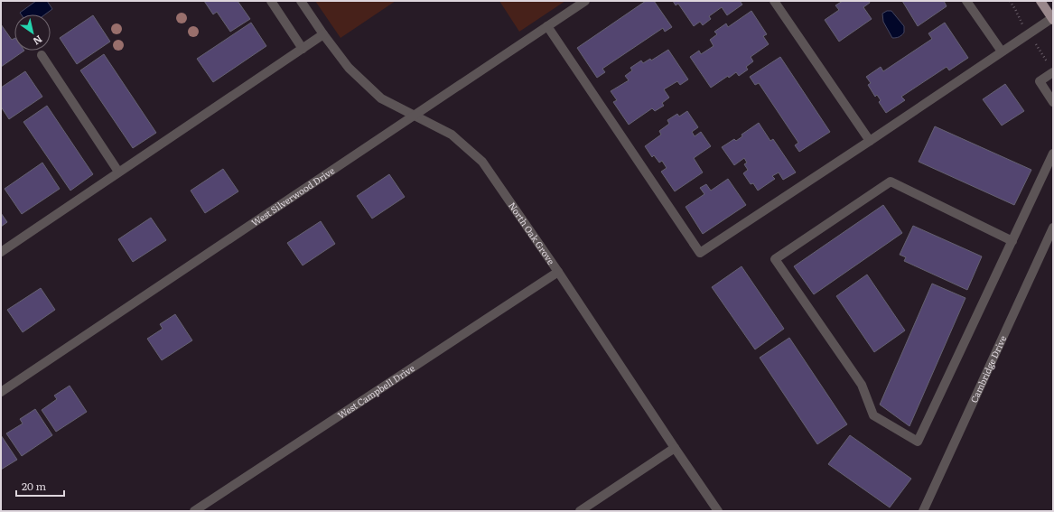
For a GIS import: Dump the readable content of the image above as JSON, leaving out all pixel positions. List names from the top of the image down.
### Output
{
  "streets": {
    "street": [
      "West Silverwood Drive",
      "North Oak Grove",
      "Cambridge Drive",
      "West Campbell Drive"
    ]
  },
  "crossings": [
    ["West Silverwood Drive", "North Oak Grove"],
    ["North Oak Grove", "West Campbell Drive"]
  ],
  "scale_bar": "20 m",
  "north": "bottom right"
}
